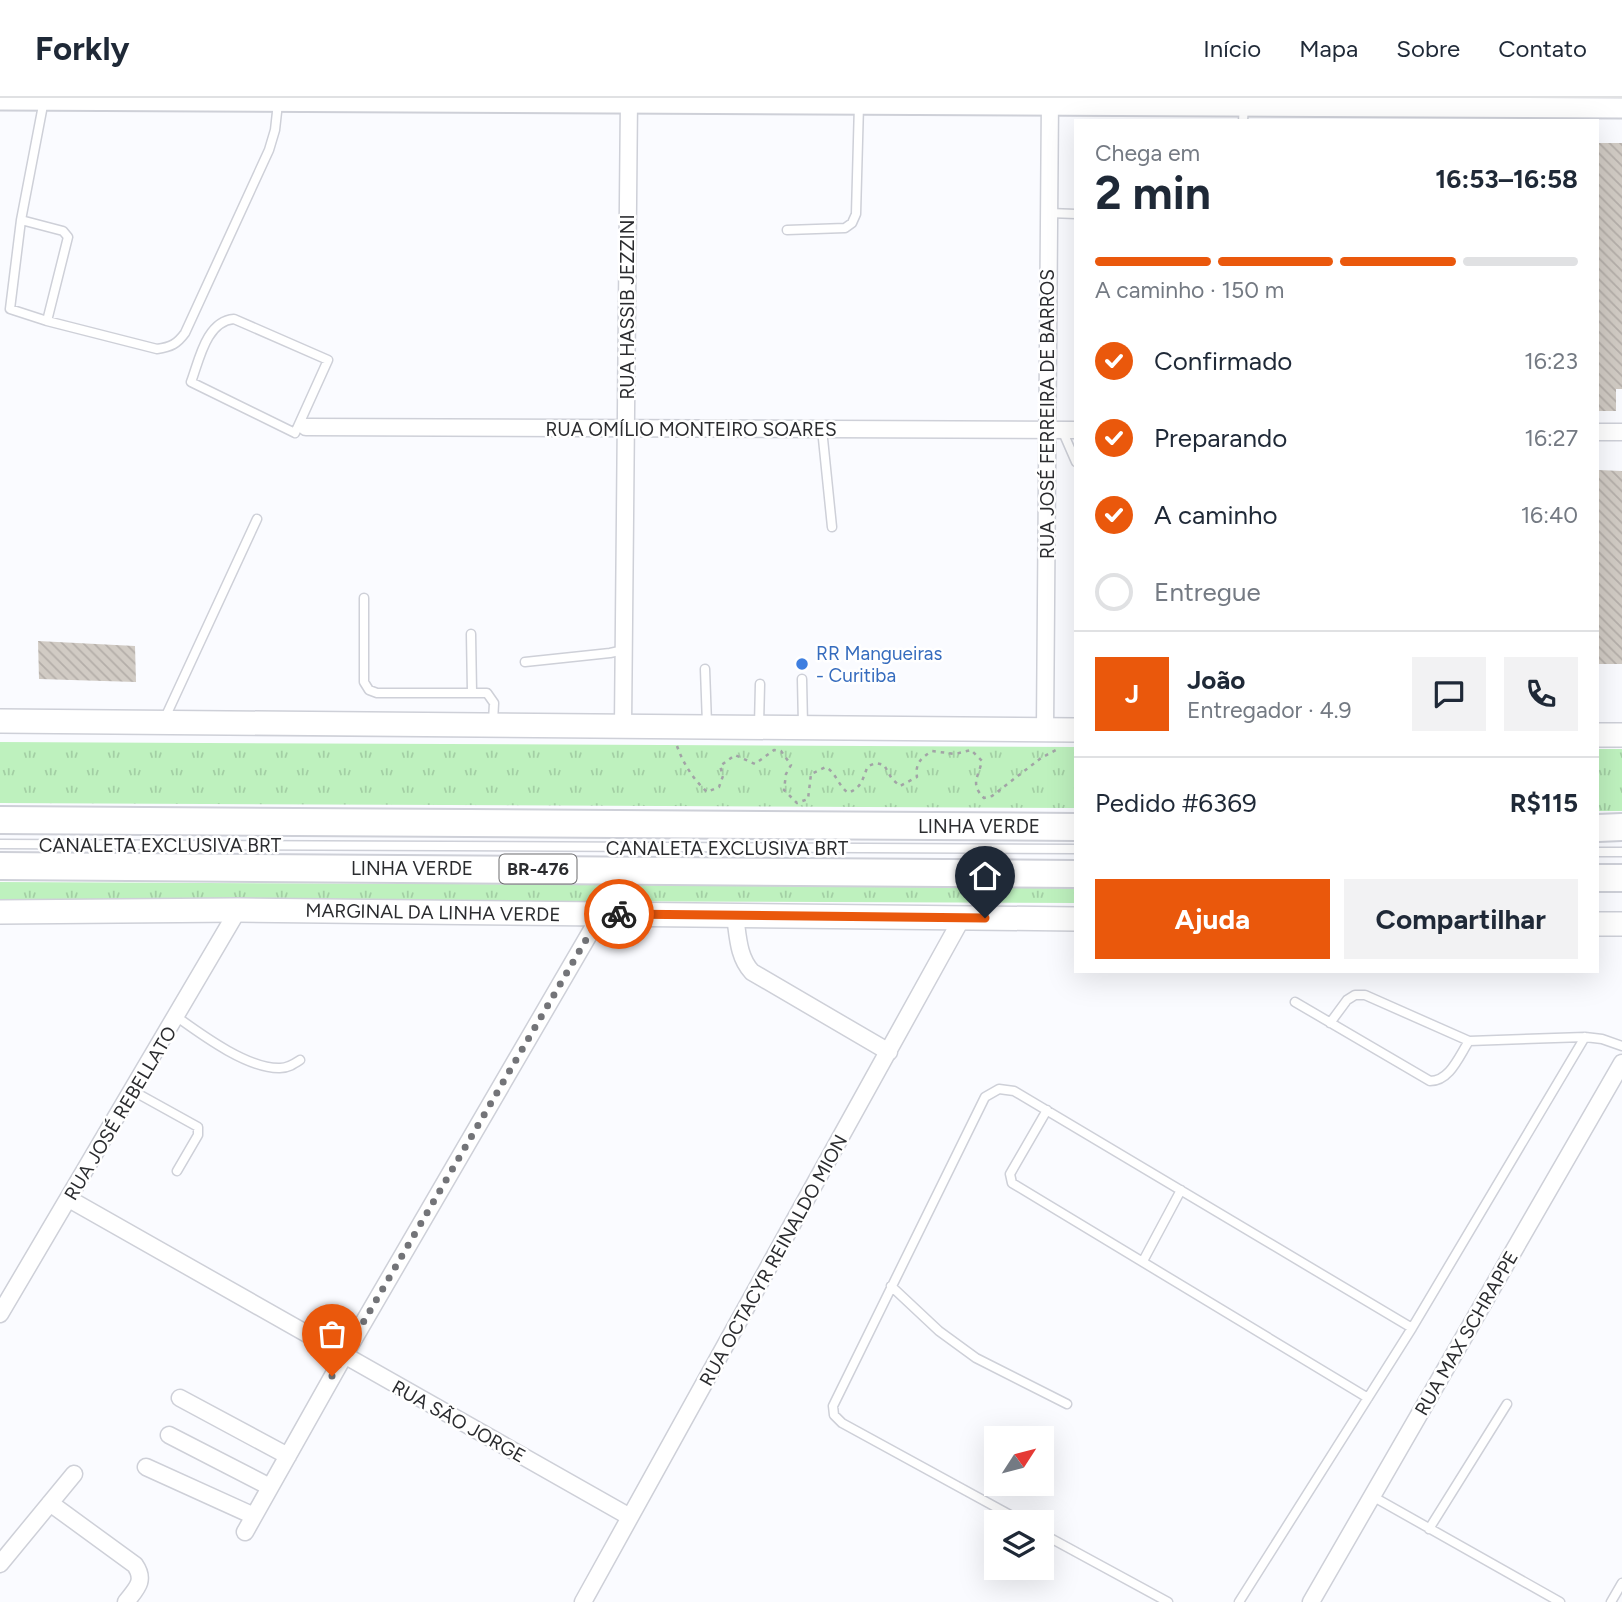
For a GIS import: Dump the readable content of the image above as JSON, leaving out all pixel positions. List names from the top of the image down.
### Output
{
  "streets": {
    "highway": ["LINHA VERDE", "BR-476"],
    "main road": ["MARGINAL DA LINHA VERDE"],
    "street": [
      "RUA HASSIB JEZZINI",
      "RUA JOSÉ FERREIRA DE BARROS",
      "RUA OMÍLIO MONTEIRO SOARES",
      "RUA JOSÉ REBELLATO",
      "RUA OCTACYR REINALDO MION",
      "RUA MAX SCHRAPPE",
      "RUA SÃO JORGE"
    ],
    "lane": ["CANALETA EXCLUSIVA BRT"]
  },
  "crossings": [
    ["RUA HASSIB JEZZINI", "RUA OMÍLIO MONTEIRO SOARES"],
    ["RUA JOSÉ FERREIRA DE BARROS", "RUA OMÍLIO MONTEIRO SOARES"],
    ["MARGINAL DA LINHA VERDE", "RUA JOSÉ REBELLATO"],
    ["MARGINAL DA LINHA VERDE", "RUA OCTACYR REINALDO MION"],
    ["RUA JOSÉ REBELLATO", "RUA SÃO JORGE"],
    ["RUA OCTACYR REINALDO MION", "RUA SÃO JORGE"]
  ],
  "places": ["RR Mangueiras - Curitiba"],
  "north": "top right",
  "page": {
    "header": "Forkly",
    "nav": [
      "Início",
      "Mapa",
      "Sobre",
      "Contato"
    ],
    "heading": ["2 min", "Chega em", "16:53–16:58"],
    "panel": [
      "João",
      "Entregador · 4.9",
      "Pedido #6369",
      "R$115"
    ],
    "bar": "A caminho · 150 m",
    "list": [
      ["Confirmado", "16:23"],
      ["Preparando", "16:27"],
      ["A caminho", "16:40"],
      "Entregue"
    ],
    "round": "J",
    "buttons": ["Ajuda", "Compartilhar"]
  }
}
